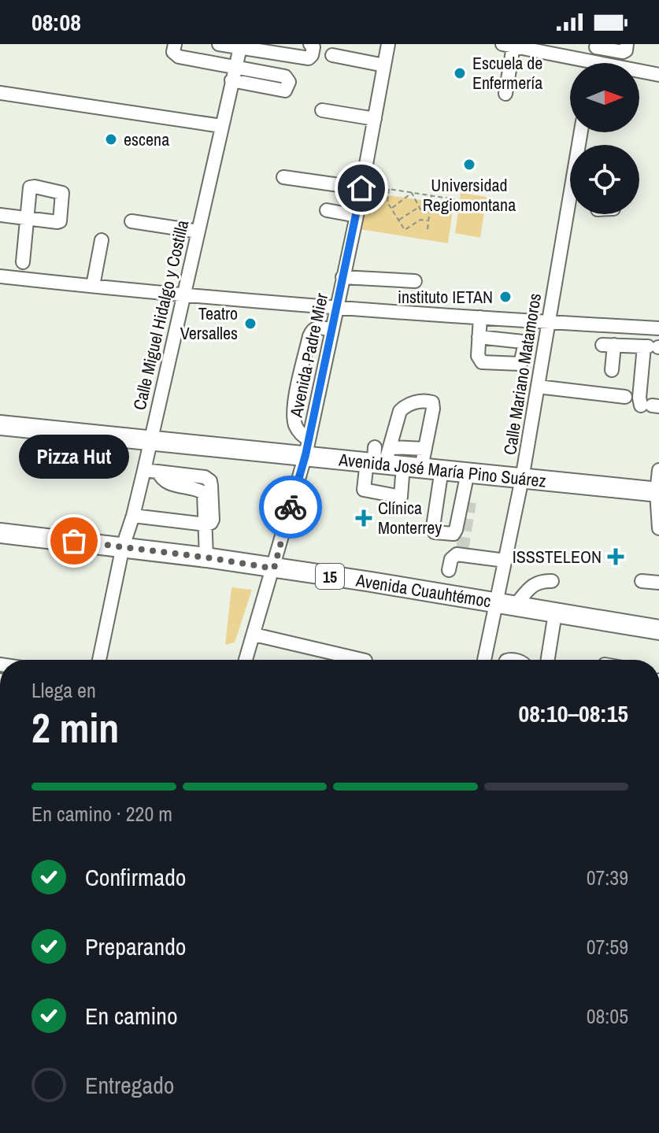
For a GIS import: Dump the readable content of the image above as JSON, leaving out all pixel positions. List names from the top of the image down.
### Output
{
  "streets": {
    "highway": ["Avenida José María Pino Suárez", "15", "Avenida Cuauhtémoc"],
    "street": ["Calle Miguel Hidalgo y Costilla", "Avenida Padre Mier", "Calle Mariano Matamoros"]
  },
  "crossings": [
    ["Calle Miguel Hidalgo y Costilla", "Avenida José María Pino Suárez"],
    ["Calle Miguel Hidalgo y Costilla", "Avenida Cuauhtémoc"],
    ["Avenida Padre Mier", "Avenida José María Pino Suárez"],
    ["Avenida Padre Mier", "Avenida Cuauhtémoc"],
    ["Calle Mariano Matamoros", "Avenida José María Pino Suárez"],
    ["Calle Mariano Matamoros", "Avenida Cuauhtémoc"]
  ],
  "places": {
    "other": [
      "Escuela de Enfermería",
      "escena",
      "Universidad Regiomontana",
      "instituto IETAN",
      "Teatro Versalles",
      "Pizza Hut"
    ],
    "health": ["Clínica Monterrey", "ISSSTELEON"]
  },
  "north": "right",
  "page": {
    "status": "08:08",
    "bubble": "Pizza Hut",
    "heading": ["2 min", "Llega en", "08:10–08:15"],
    "bar": "En camino · 220 m",
    "list": [
      ["Confirmado", "07:39"],
      ["Preparando", "07:59"],
      ["En camino", "08:05"],
      "Entregado"
    ]
  }
}
